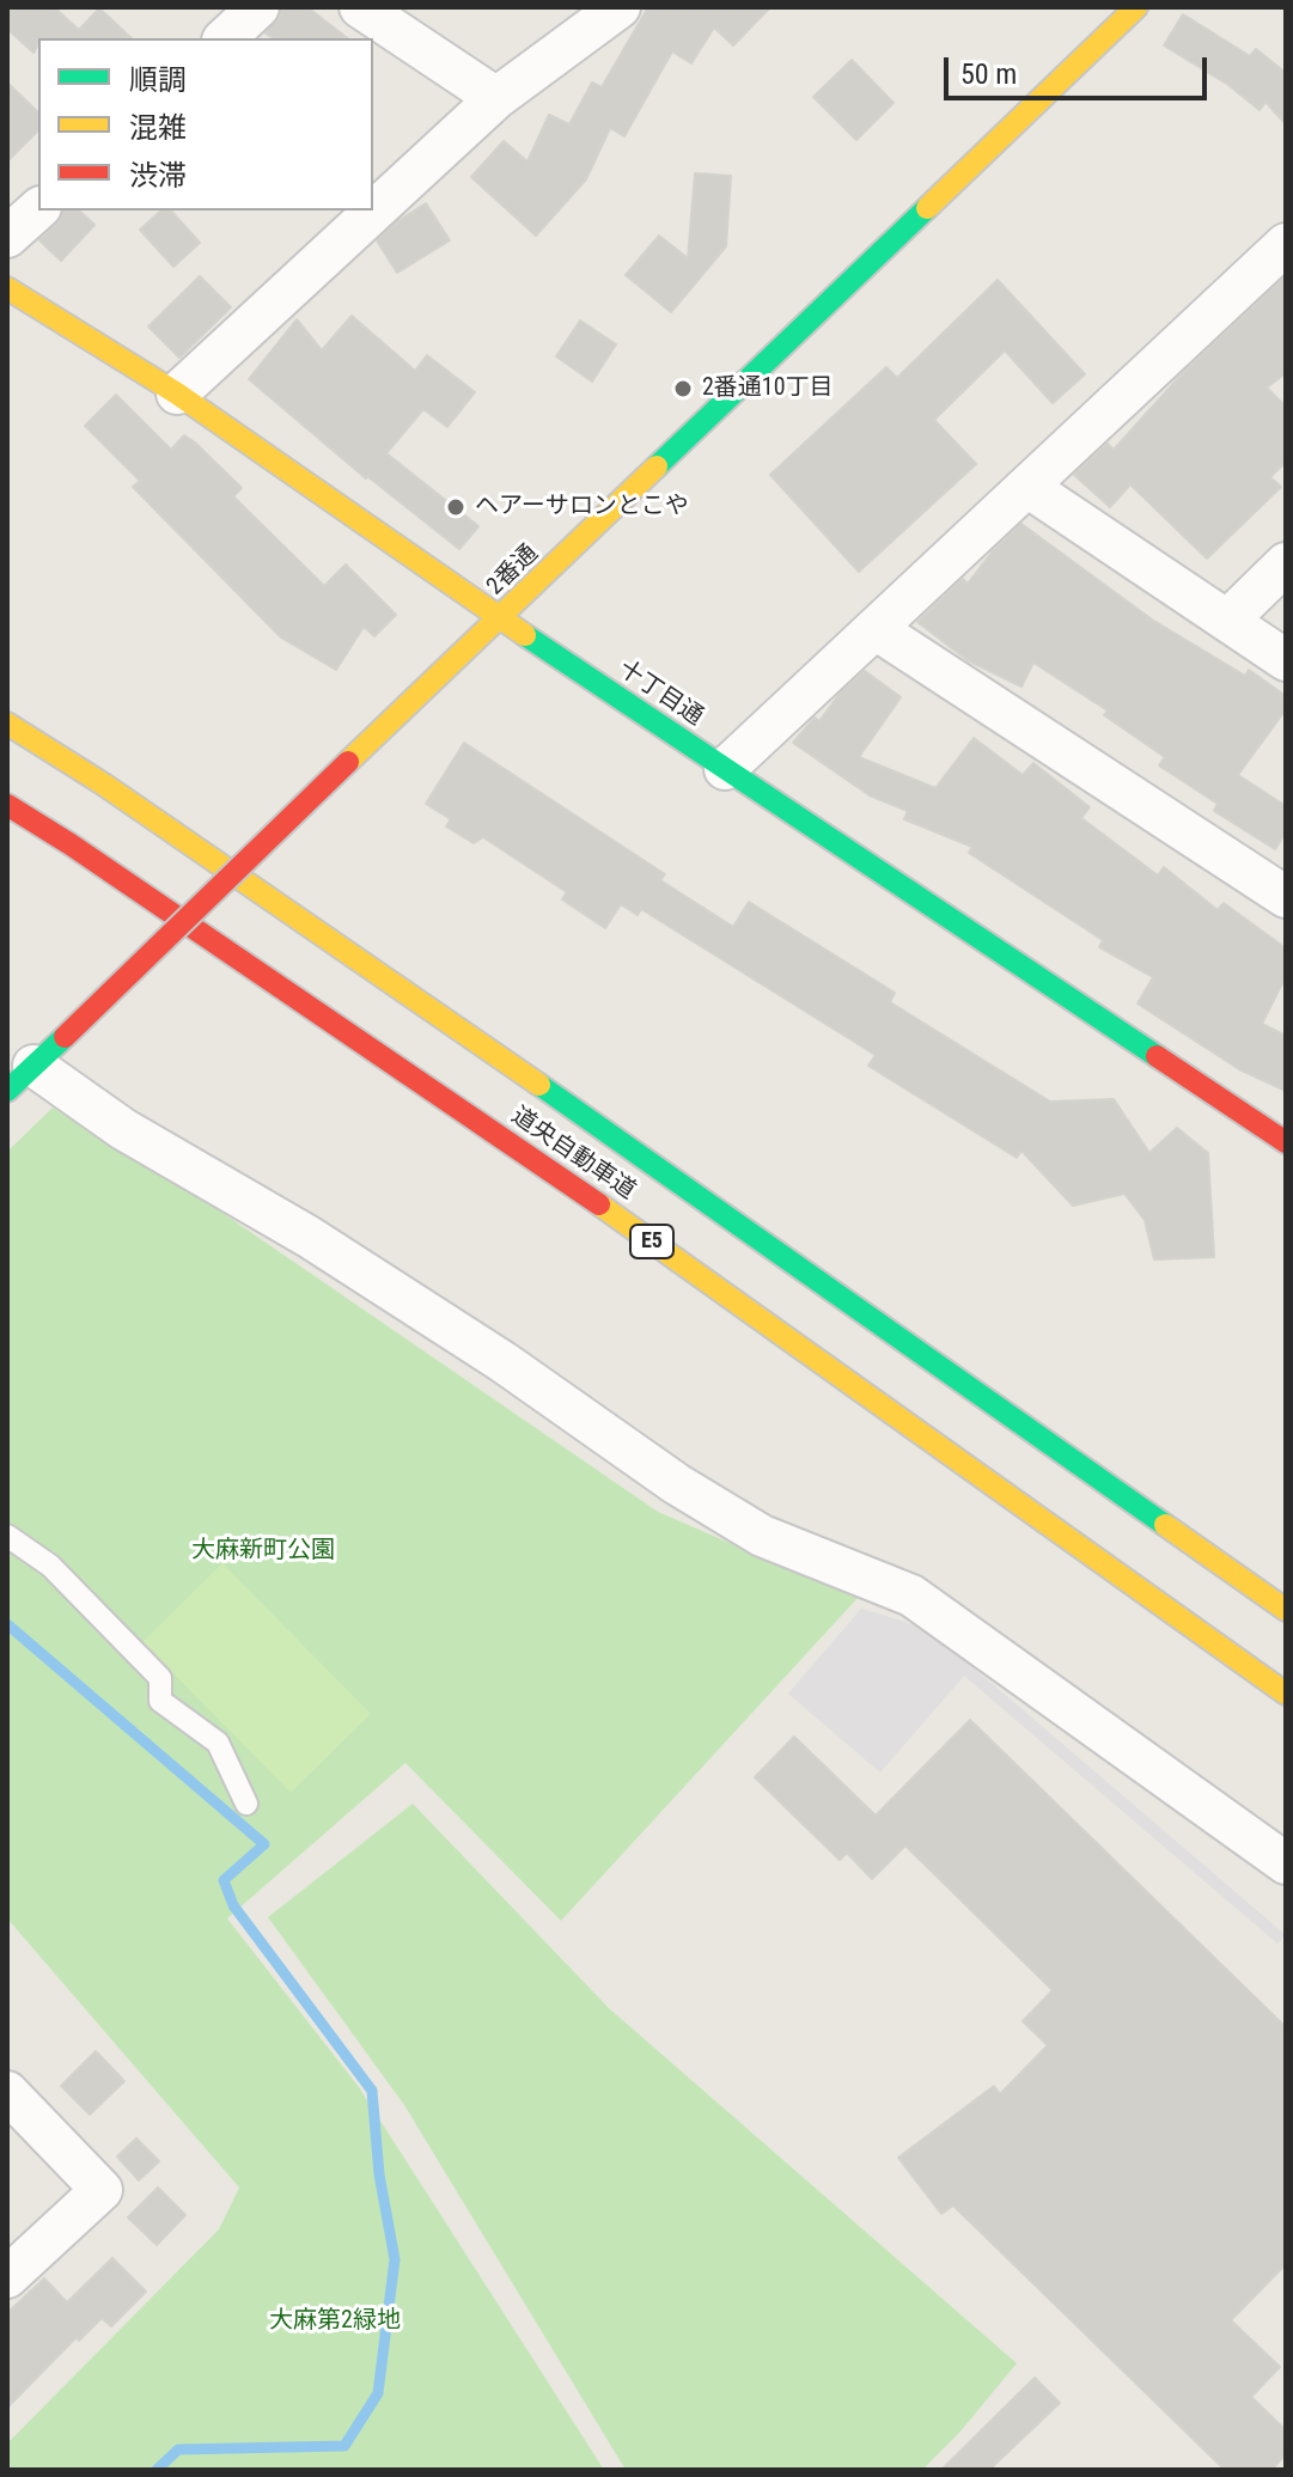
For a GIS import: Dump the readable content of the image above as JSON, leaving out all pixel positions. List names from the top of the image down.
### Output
{
  "streets": {
    "main road": [
      "2番通",
      "十丁目通",
      "道央自動車道",
      "E5"
    ]
  },
  "crossings": [
    ["2番通", "十丁目通"]
  ],
  "parks": ["大麻新町公園", "大麻第2緑地"],
  "places": ["2番通10丁目", "ヘアーサロンとこや"],
  "legend": ["順調", "混雑", "渋滞"],
  "scale_bar": "50 m"
}
